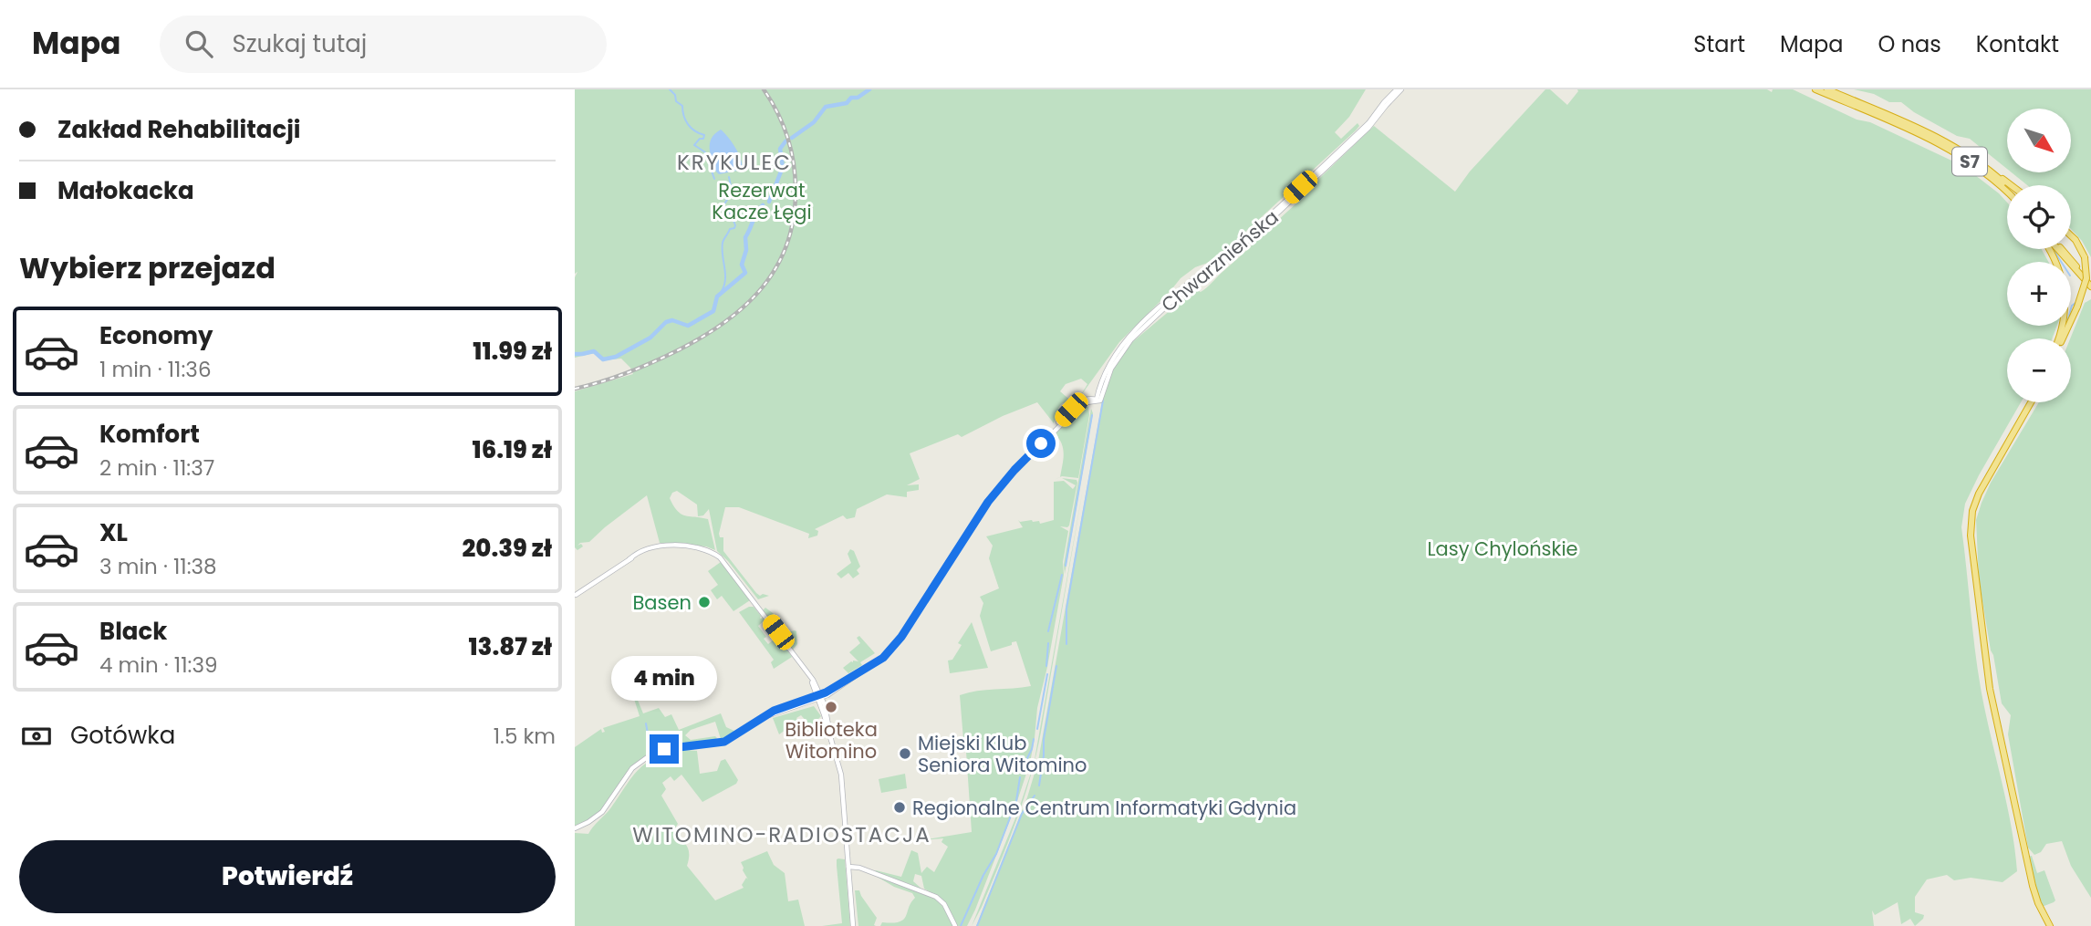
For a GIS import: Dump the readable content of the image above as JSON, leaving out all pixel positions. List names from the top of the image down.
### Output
{
  "streets": {
    "highway": ["S7"],
    "main road": ["Chwarznieńska"]
  },
  "districts": ["KRYKULEC", "WITOMINO-RADIOSTACJA"],
  "parks": ["Rezerwat Kacze Łęgi", "Lasy Chylońskie"],
  "places": [
    "Basen",
    "Biblioteka Witomino",
    "Miejski Klub Seniora Witomino",
    "Regionalne Centrum Informatyki Gdynia"
  ],
  "north": "bottom right",
  "page": {
    "header": "Mapa",
    "search": "Szukaj tutaj",
    "nav": [
      "Start",
      "Mapa",
      "O nas",
      "Kontakt"
    ],
    "banner": ["Zakład Rehabilitacji", "Małokacka"],
    "map_buttons": ["+", "−"],
    "heading": "Wybierz przejazd",
    "list": [
      {
        "name": "Economy",
        "note": "1 min · 11:36",
        "value": "11.99 zł"
      },
      {
        "name": "Komfort",
        "note": "2 min · 11:37",
        "value": "16.19 zł"
      },
      {
        "name": "XL",
        "note": "3 min · 11:38",
        "value": "20.39 zł"
      },
      {
        "name": "Black",
        "note": "4 min · 11:39",
        "value": "13.87 zł"
      }
    ],
    "bubble": "4 min",
    "pay": ["Gotówka", "1.5 km"],
    "buttons": "Potwierdź"
  }
}
